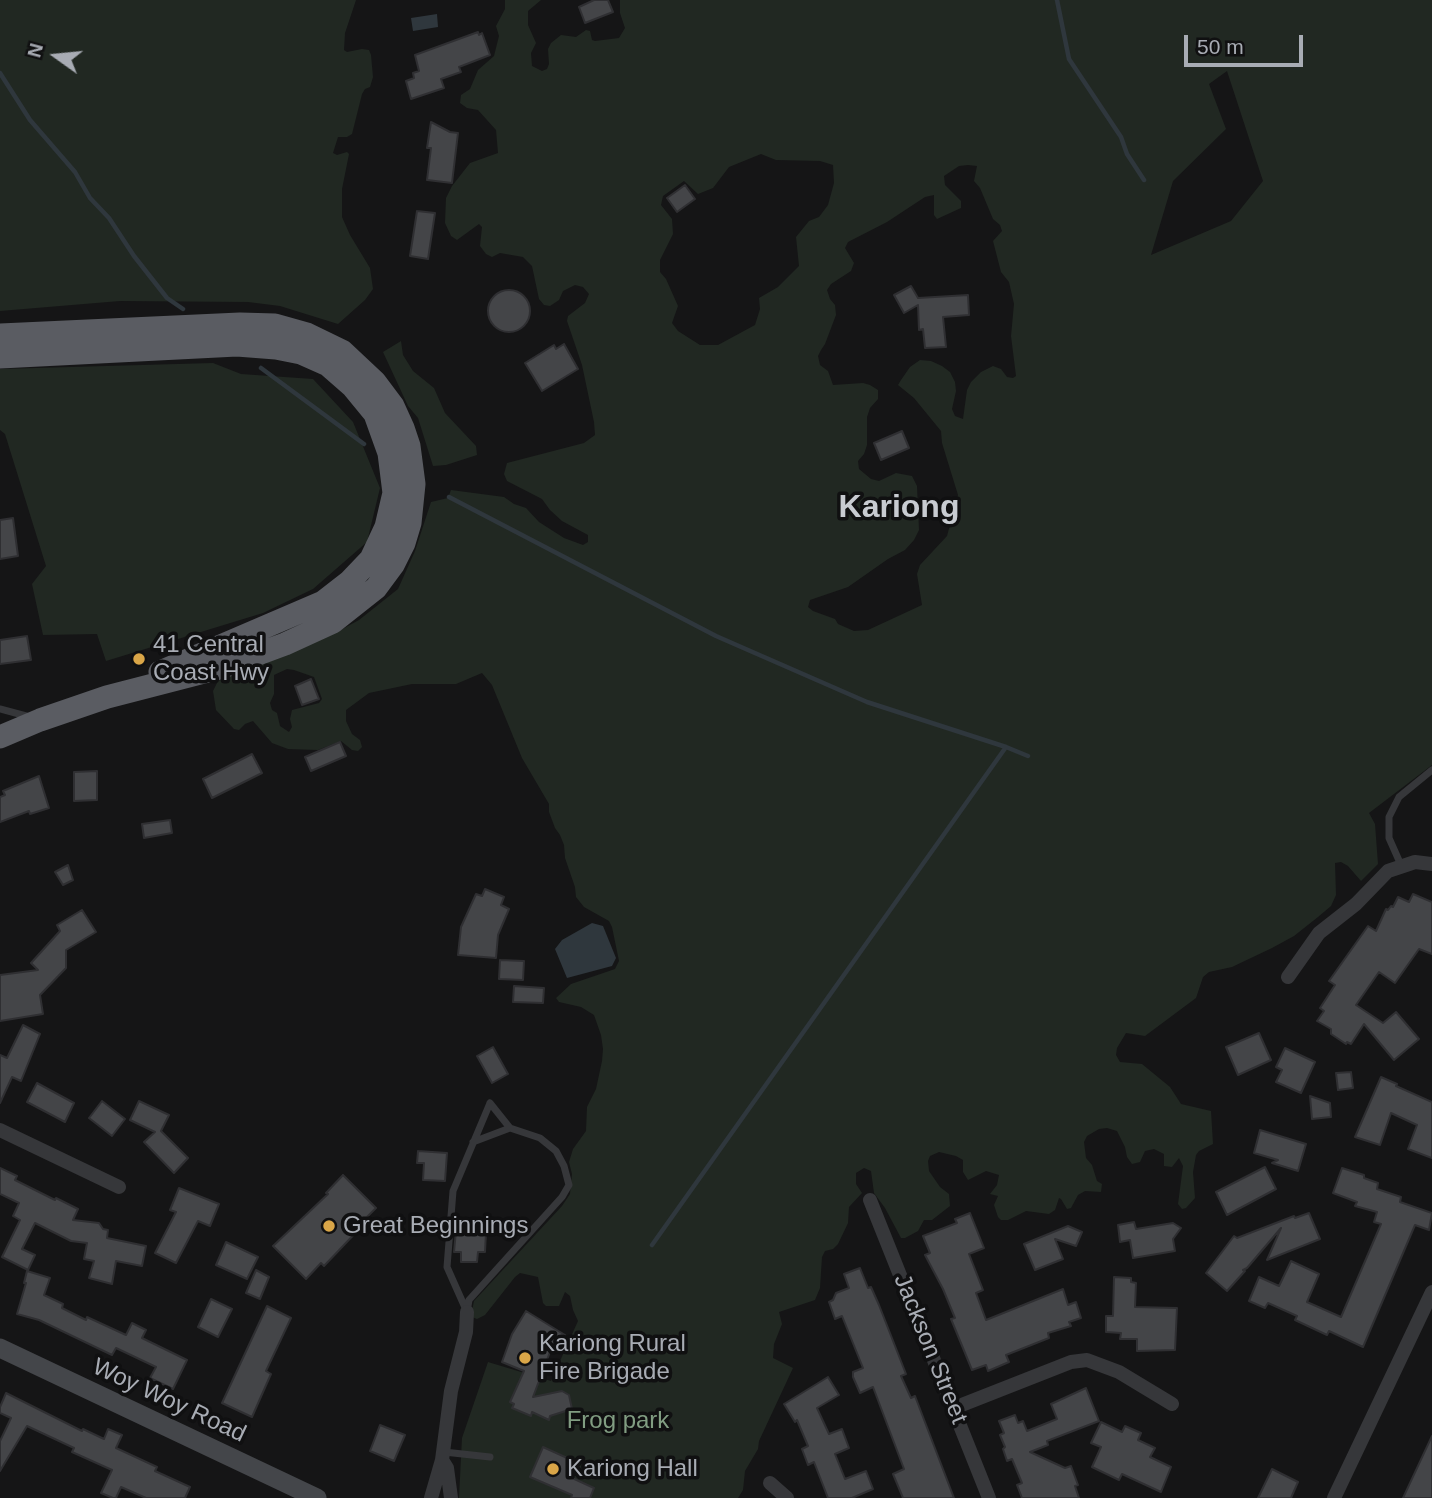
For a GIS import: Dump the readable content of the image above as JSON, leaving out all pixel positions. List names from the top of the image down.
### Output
{
  "streets": {
    "main road": ["Woy Woy Road"],
    "street": ["Jackson Street"]
  },
  "districts": ["Kariong"],
  "parks": ["Frog park"],
  "places": [
    "41 Central Coast Hwy",
    "Great Beginnings",
    "Kariong Rural Fire Brigade",
    "Kariong Hall"
  ],
  "scale_bar": "50 m",
  "north": "left"
}
